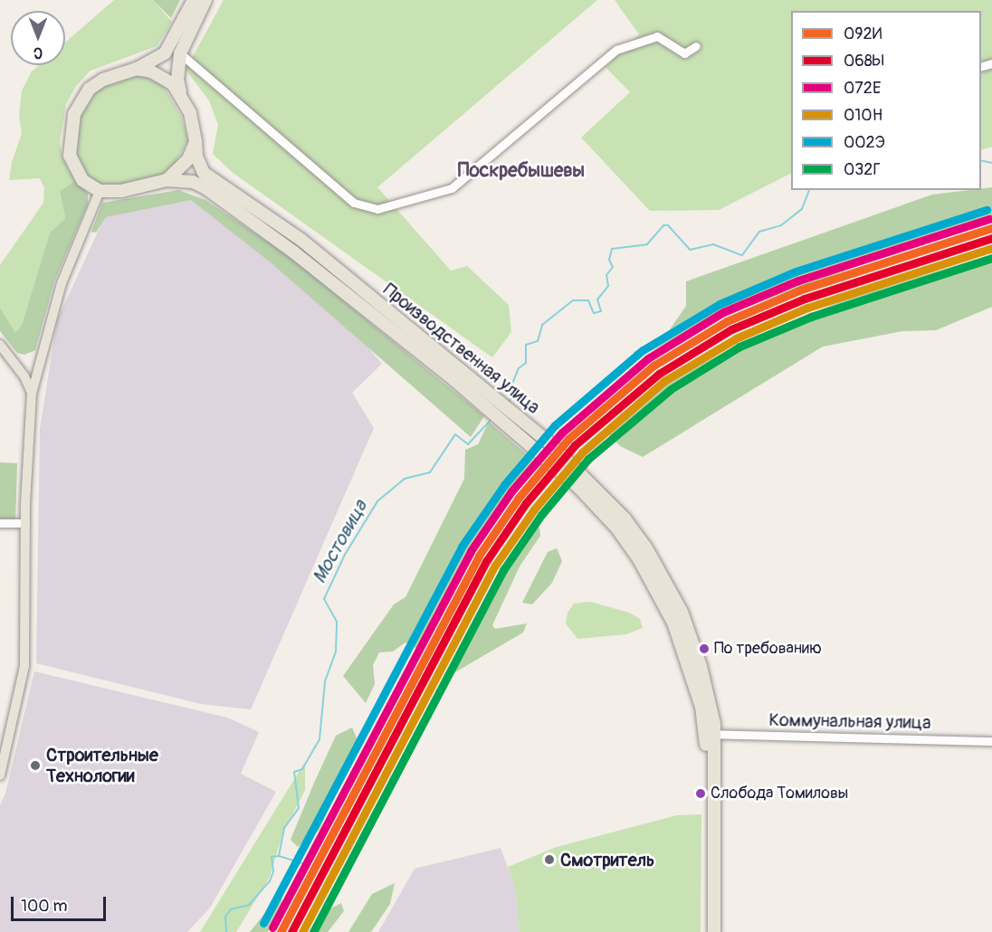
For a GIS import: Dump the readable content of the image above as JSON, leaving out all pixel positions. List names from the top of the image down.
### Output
{
  "streets": {
    "highway": ["Производственная улица"],
    "street": ["Коммунальная улица"]
  },
  "crossings": [
    ["Производственная улица", "Коммунальная улица"]
  ],
  "districts": ["Поскребышевы"],
  "water": ["Мостовица"],
  "places": [
    "По требованию",
    "Строительные Технологии",
    "Слобода Томиловы",
    "Смотритель"
  ],
  "lines": [
    "transit line 002Э",
    "transit line 072Е",
    "transit line 092И",
    "transit line 068Ы",
    "transit line 010Н",
    "transit line 032Г"
  ],
  "legend": [
    "092И",
    "068Ы",
    "072Е",
    "010Н",
    "002Э",
    "032Г"
  ],
  "scale_bar": "100 m",
  "north": "bottom"
}
